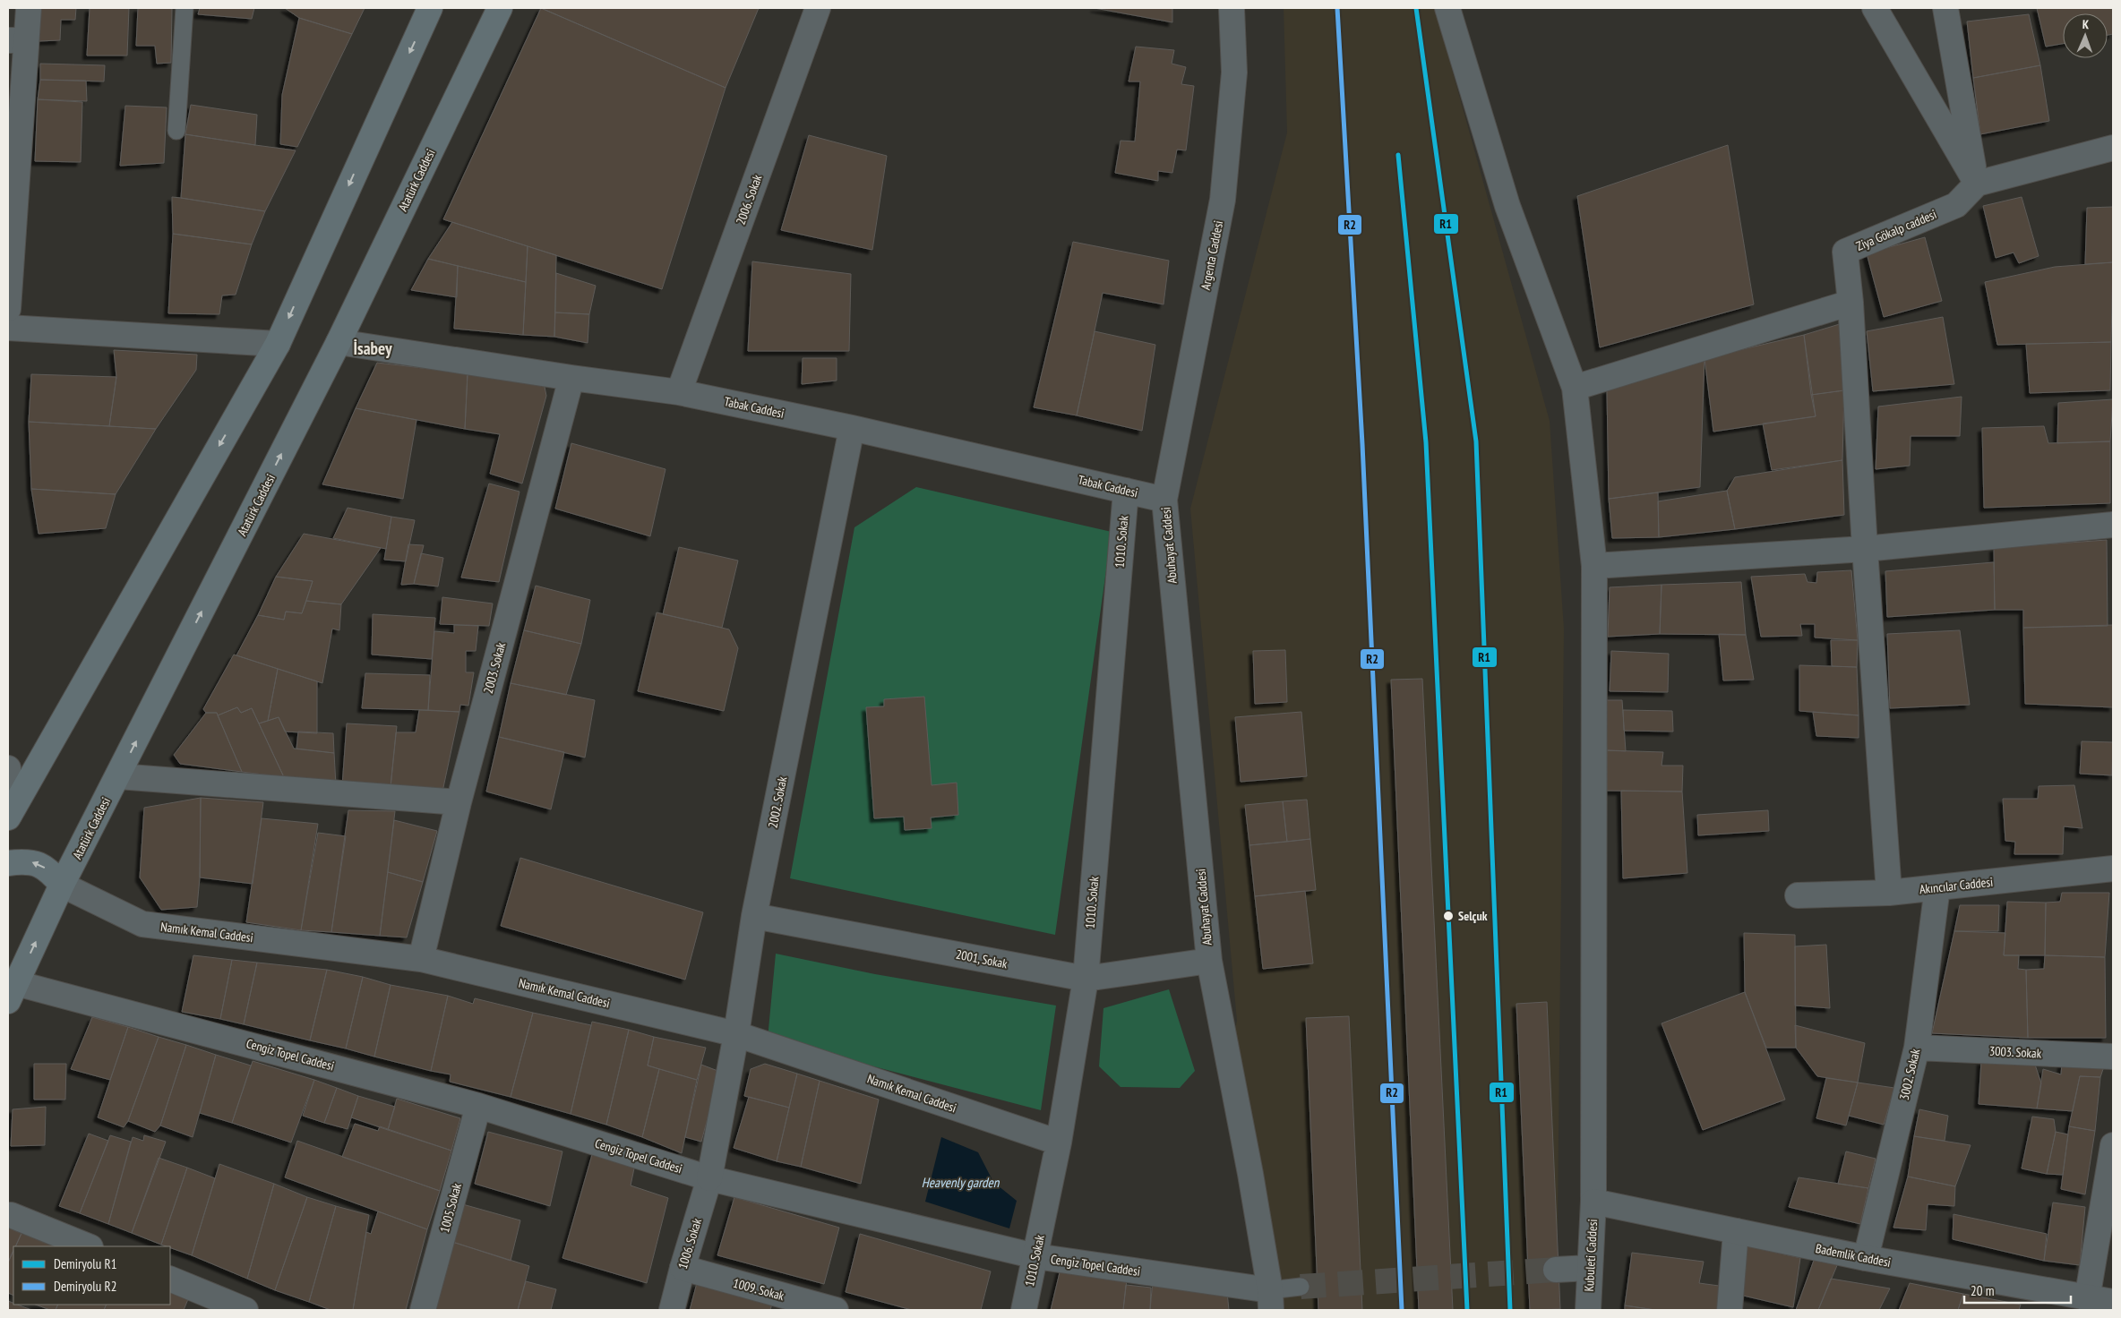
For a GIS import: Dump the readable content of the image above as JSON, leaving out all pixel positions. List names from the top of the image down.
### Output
{
  "streets": {
    "highway": ["Atatürk Caddesi"],
    "street": [
      "2006. Sokak",
      "Ziya Gökalp caddesi",
      "Argenta Caddesi",
      "Tabak Caddesi",
      "1010. Sokak",
      "Abuhayat Caddesi",
      "2003. Sokak",
      "2002. Sokak",
      "Akıncılar Caddesi",
      "Namık Kemal Caddesi",
      "2001, Sokak",
      "3003. Sokak",
      "Cengiz Topel Caddesi",
      "3002. Sokak",
      "1005.Sokak",
      "1006. Sokak",
      "Kubuleti Caddesi",
      "Bademlik Caddesi",
      "1009. Sokak"
    ]
  },
  "crossings": [
    ["Atatürk Caddesi", "Tabak Caddesi"],
    ["Atatürk Caddesi", "Namık Kemal Caddesi"],
    ["Atatürk Caddesi", "Cengiz Topel Caddesi"],
    ["2006. Sokak", "Tabak Caddesi"],
    ["Argenta Caddesi", "Tabak Caddesi"],
    ["Argenta Caddesi", "Abuhayat Caddesi"],
    ["Tabak Caddesi", "1010. Sokak"],
    ["Tabak Caddesi", "Abuhayat Caddesi"],
    ["Tabak Caddesi", "2003. Sokak"],
    ["Tabak Caddesi", "2002. Sokak"],
    ["1010. Sokak", "Namık Kemal Caddesi"],
    ["1010. Sokak", "2001, Sokak"],
    ["1010. Sokak", "Cengiz Topel Caddesi"],
    ["Abuhayat Caddesi", "2001, Sokak"],
    ["Abuhayat Caddesi", "Cengiz Topel Caddesi"],
    ["2003. Sokak", "Namık Kemal Caddesi"],
    ["2002. Sokak", "Namık Kemal Caddesi"],
    ["2002. Sokak", "2001, Sokak"],
    ["2002. Sokak", "Cengiz Topel Caddesi"],
    ["2002. Sokak", "1006. Sokak"],
    ["Akıncılar Caddesi", "3002. Sokak"],
    ["3003. Sokak", "3002. Sokak"],
    ["Cengiz Topel Caddesi", "1005.Sokak"],
    ["Cengiz Topel Caddesi", "1006. Sokak"],
    ["3002. Sokak", "Bademlik Caddesi"],
    ["1006. Sokak", "1009. Sokak"],
    ["Kubuleti Caddesi", "Bademlik Caddesi"]
  ],
  "districts": ["İsabey"],
  "water": ["Heavenly garden"],
  "places": ["Selçuk"],
  "lines": ["rail line R1", "rail line R2"],
  "legend": ["Demiryolu R1", "Demiryolu R2"],
  "scale_bar": "20 m",
  "north": "top"
}
